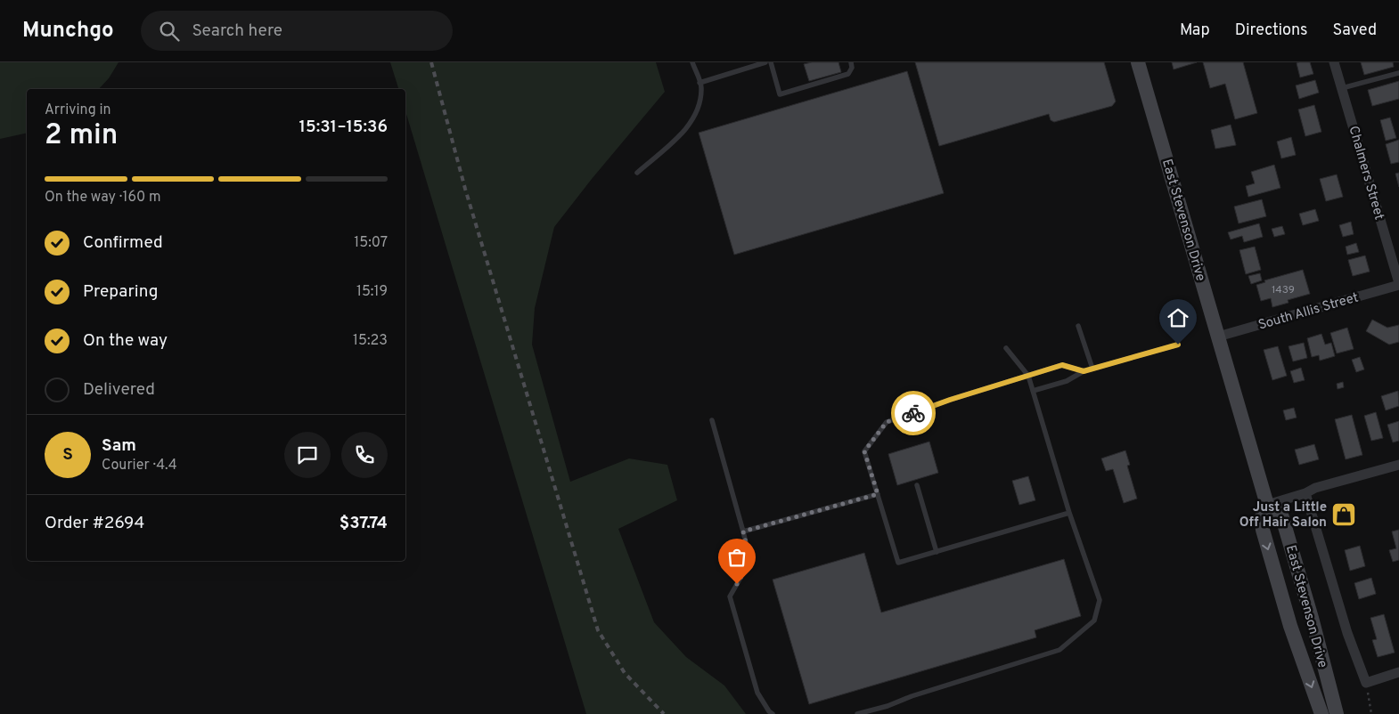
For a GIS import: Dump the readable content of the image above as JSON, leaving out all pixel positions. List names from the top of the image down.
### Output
{
  "streets": {
    "main road": ["East Stevenson Drive"],
    "street": ["Chalmers Street", "South Allis Street"]
  },
  "crossings": [
    ["Chalmers Street", "South Allis Street"],
    ["East Stevenson Drive", "South Allis Street"]
  ],
  "places": {
    "shop": ["Just a Little Off Hair Salon"]
  },
  "house_numbers": ["1439"],
  "page": {
    "header": "Munchgo",
    "search": "Search here",
    "nav": ["Map", "Directions", "Saved"],
    "heading": ["2 min", "Arriving in", "15:31–15:36"],
    "panel": [
      "Sam",
      "Courier · 4.4",
      "Order #2694",
      "$37.74"
    ],
    "bar": "On the way · 160 m",
    "list": [
      ["Confirmed", "15:07"],
      ["Preparing", "15:19"],
      ["On the way", "15:23"],
      "Delivered"
    ],
    "round": "S"
  }
}
